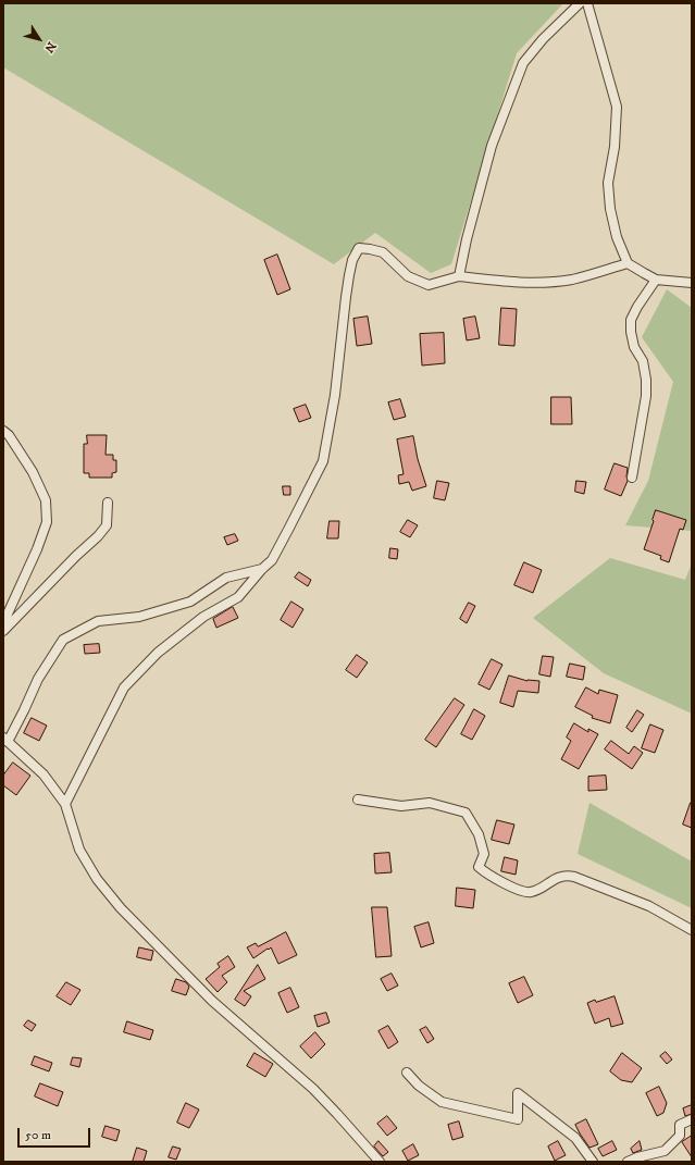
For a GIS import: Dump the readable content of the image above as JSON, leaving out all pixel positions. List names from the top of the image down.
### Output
{
  "scale_bar": "50 m",
  "north": "bottom right"
}
